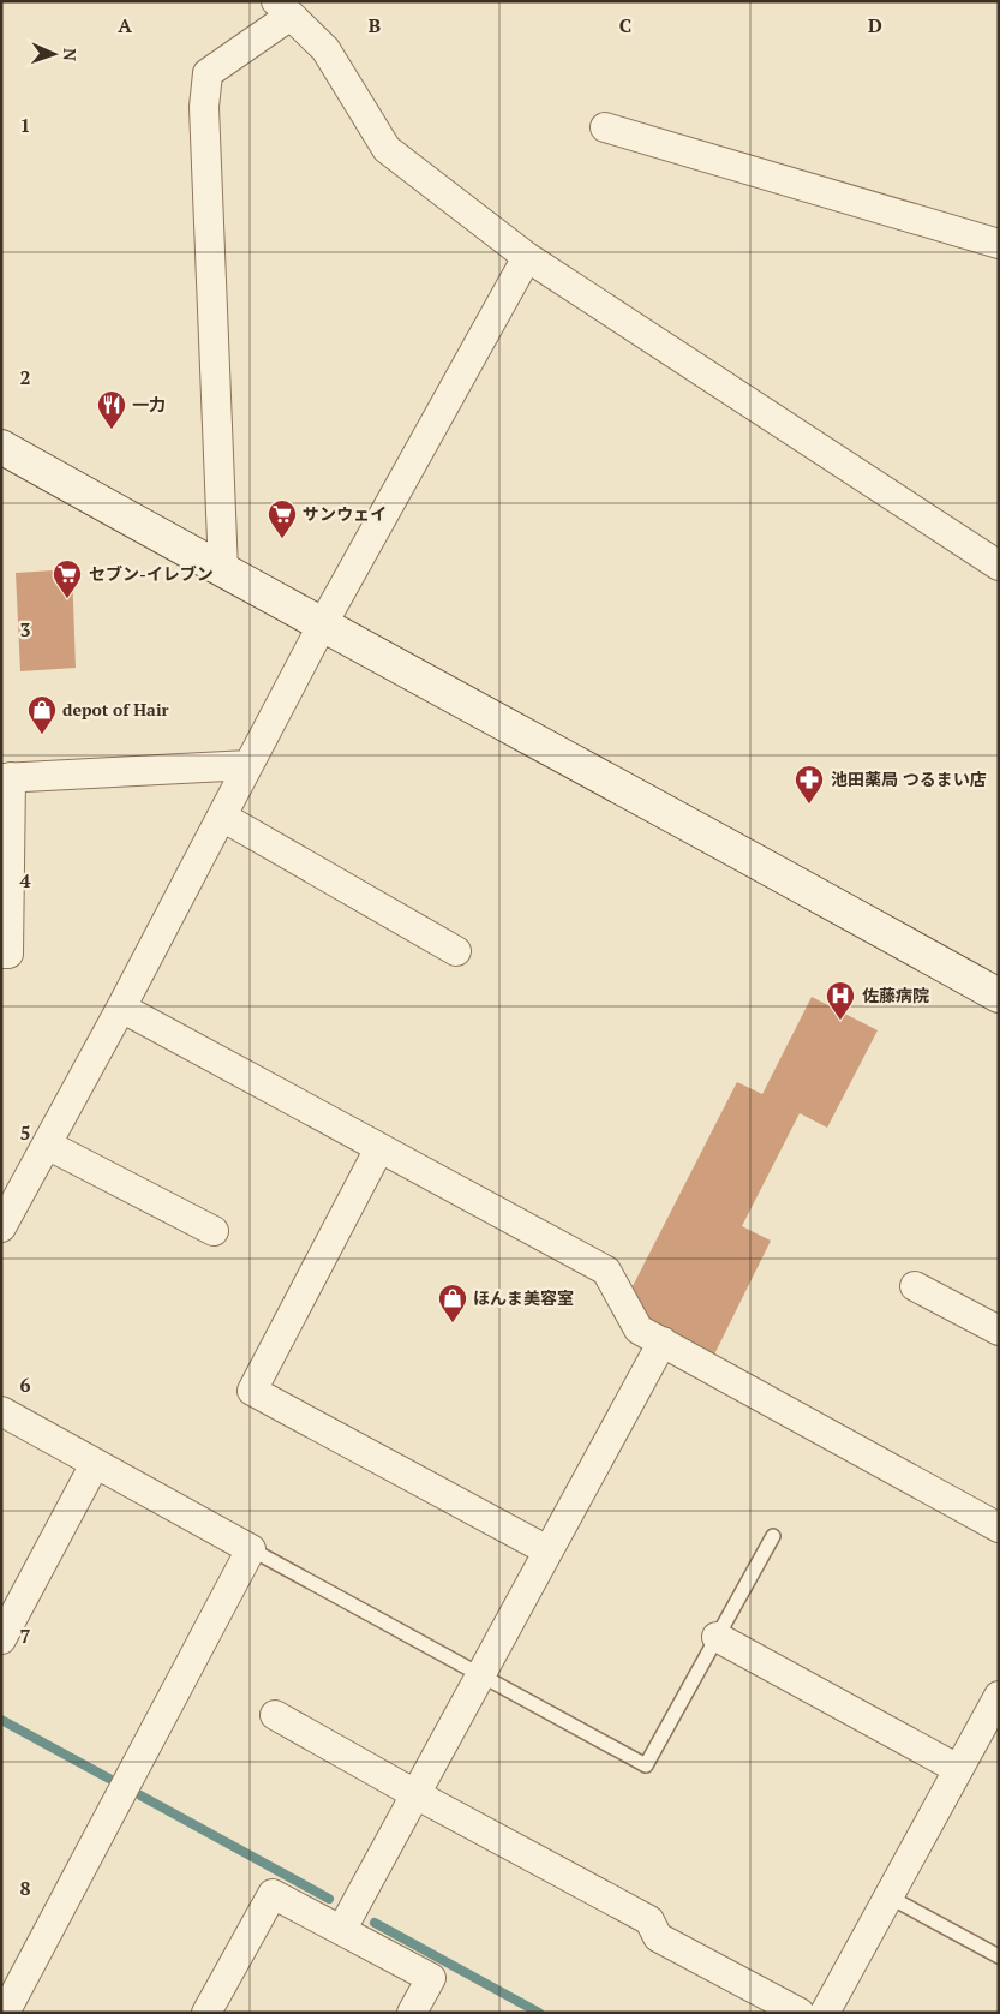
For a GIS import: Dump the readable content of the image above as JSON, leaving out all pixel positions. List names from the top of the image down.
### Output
{
  "places": {
    "restaurant": ["一力"],
    "supermarket": ["サンウェイ", "セブン-イレブン"],
    "shop": ["depot of Hair", "ほんま美容室"],
    "pharmacy": ["池田薬局 つるまい店"],
    "hospital": ["佐藤病院"]
  },
  "north": "right",
  "grid": {
    "columns": [
      "A",
      "B",
      "C",
      "D"
    ],
    "rows": [
      "1",
      "2",
      "3",
      "4",
      "5",
      "6",
      "7",
      "8"
    ]
  }
}
